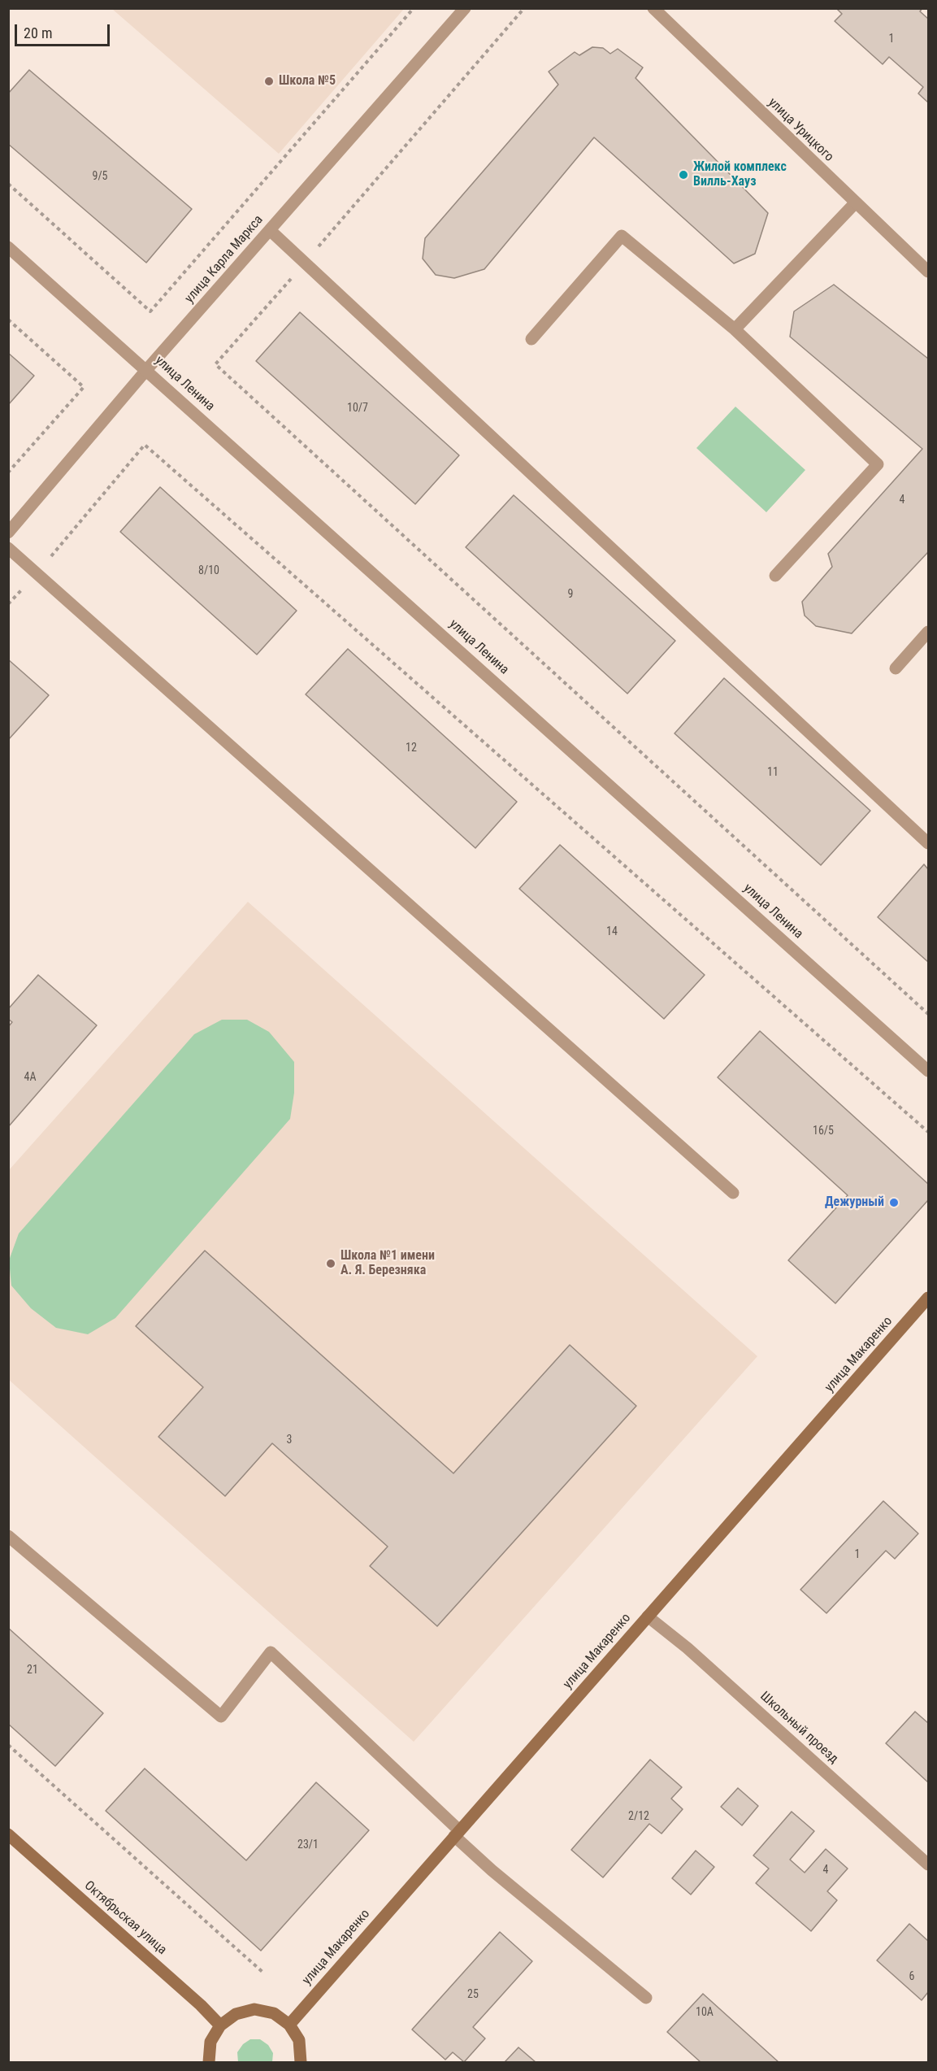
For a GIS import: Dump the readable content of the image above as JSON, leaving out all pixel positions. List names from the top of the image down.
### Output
{
  "streets": {
    "main road": ["улица Макаренко", "Октябрьская улица"],
    "street": [
      "улица Урицкого",
      "улица Карла Маркса",
      "улица Ленина",
      "Школьный проезд"
    ]
  },
  "crossings": [
    ["улица Карла Маркса", "улица Ленина"],
    ["улица Макаренко", "Школьный проезд"]
  ],
  "places": [
    "Школа №5",
    "Жилой комплекс Вилль-Хауз",
    "Дежурный",
    "Школа №1 имени А. Я. Березняка"
  ],
  "house_numbers": [
    "1",
    "9/5",
    "10/7",
    "4",
    "8/10",
    "9",
    "12",
    "11",
    "14",
    "4А",
    "16/5",
    "3",
    "1",
    "21",
    "2/12",
    "23/1",
    "4",
    "6",
    "25",
    "10А"
  ],
  "scale_bar": "20 m"
}
